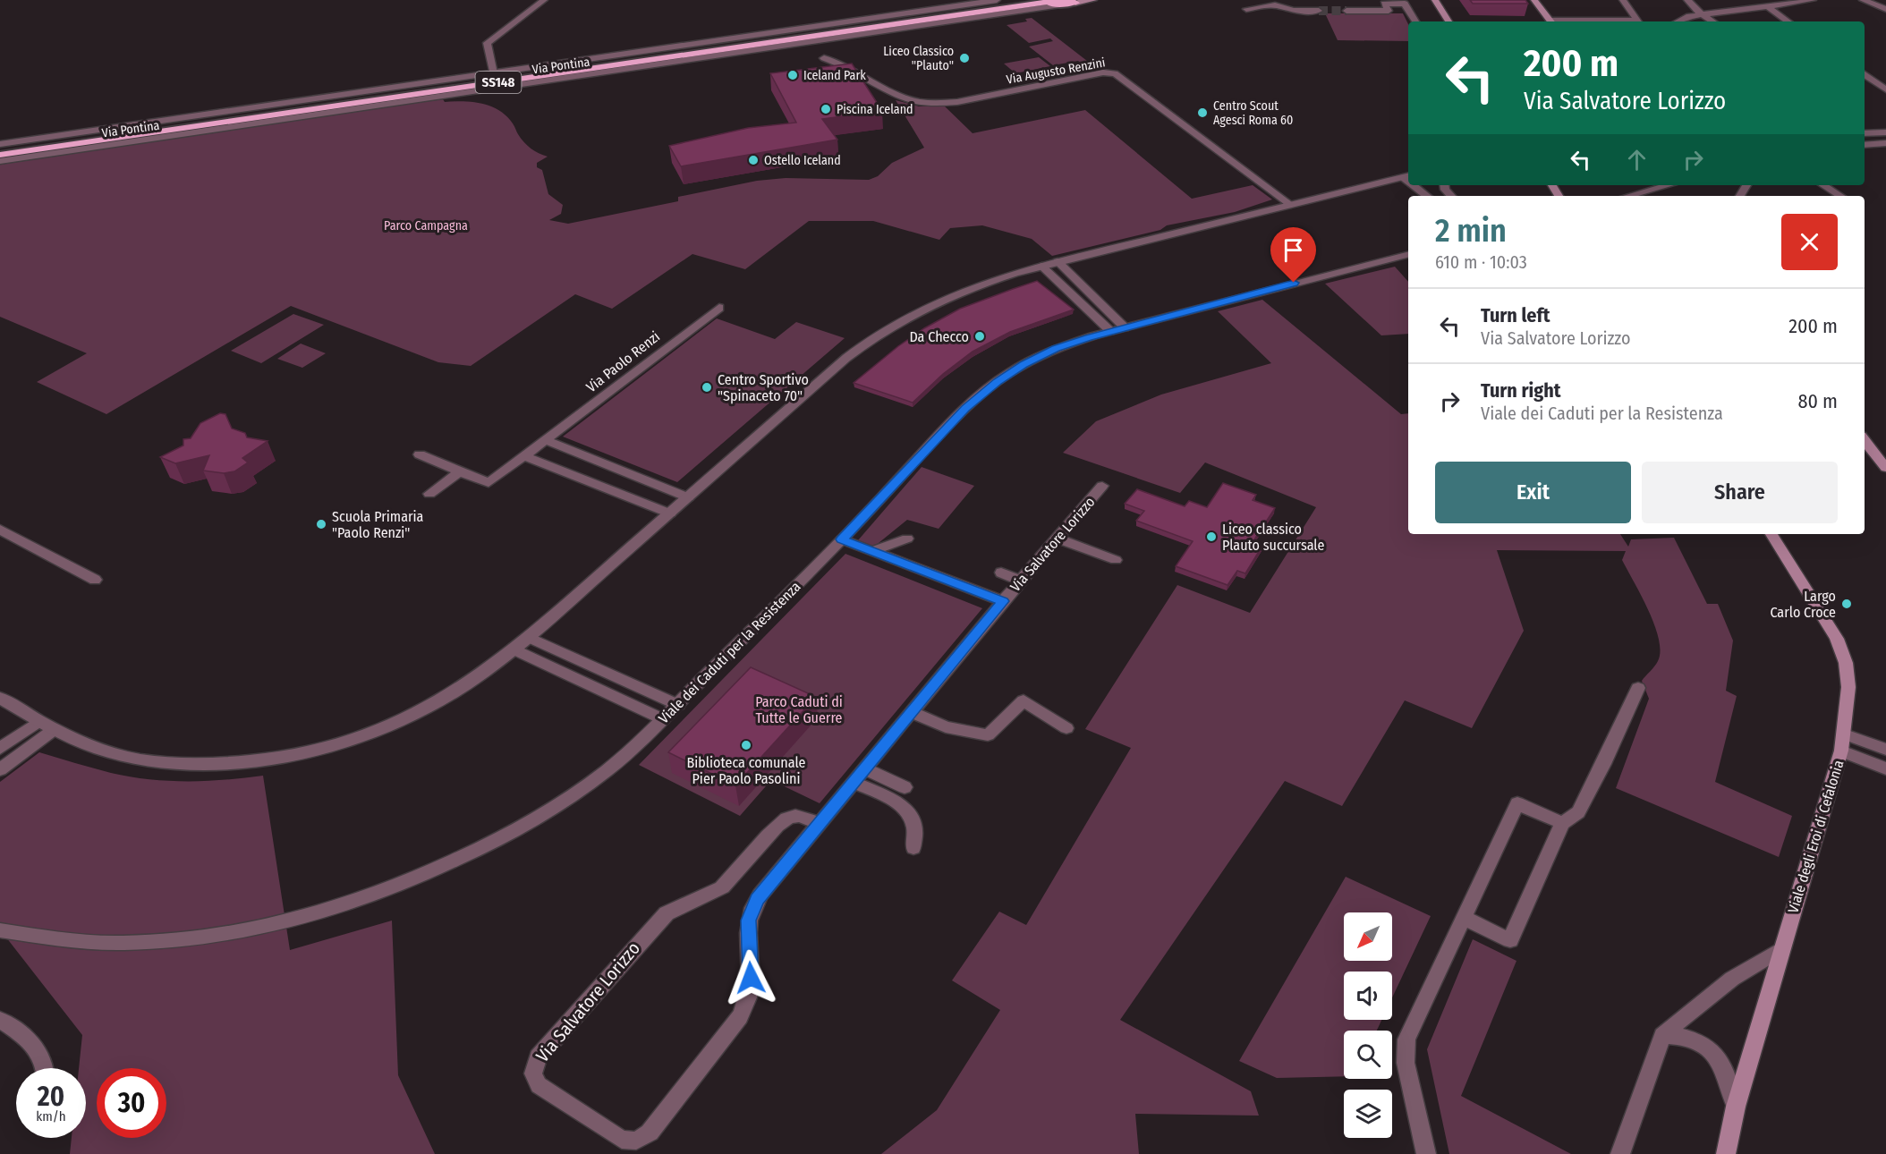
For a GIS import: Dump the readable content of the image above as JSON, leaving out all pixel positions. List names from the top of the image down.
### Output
{
  "streets": {
    "highway": ["Via Pontina", "SS148"],
    "main road": ["Viale degli Eroi di Cefalonia"],
    "street": [
      "Via Augusto Renzini",
      "Via Paolo Renzi",
      "Via Salvatore Lorizzo",
      "Viale dei Caduti per la Resistenza"
    ]
  },
  "crossings": [
    ["Via Pontina", "SS148"],
    ["Via Salvatore Lorizzo", "Viale dei Caduti per la Resistenza"]
  ],
  "parks": ["Parco Campagna", "Parco Caduti di Tutte le Guerre"],
  "places": [
    "Liceo Classico \"Plauto\"",
    "Iceland Park",
    "Piscina Iceland",
    "Centro Scout Agesci Roma 60",
    "Ostello Iceland",
    "Da Checco",
    "Centro Sportivo \"Spinaceto 70\"",
    "Scuola Primaria \"Paolo Renzi\"",
    "Liceo classico Plauto succursale",
    "Largo Carlo Croce",
    "Biblioteca comunale Pier Paolo Pasolini"
  ],
  "north": "bottom left",
  "page": {
    "turn": ["200 m", "Via Salvatore Lorizzo"],
    "heading": ["2 min", "610 m · 10:03"],
    "list": [
      {
        "name": "Turn left",
        "note": "Via Salvatore Lorizzo",
        "value": "200 m"
      },
      {
        "name": "Turn right",
        "note": "Viale dei Caduti per la Resistenza",
        "value": "80 m"
      }
    ],
    "buttons": ["Exit", "Share"],
    "speed": "20 km/h",
    "limit": "30"
  }
}
